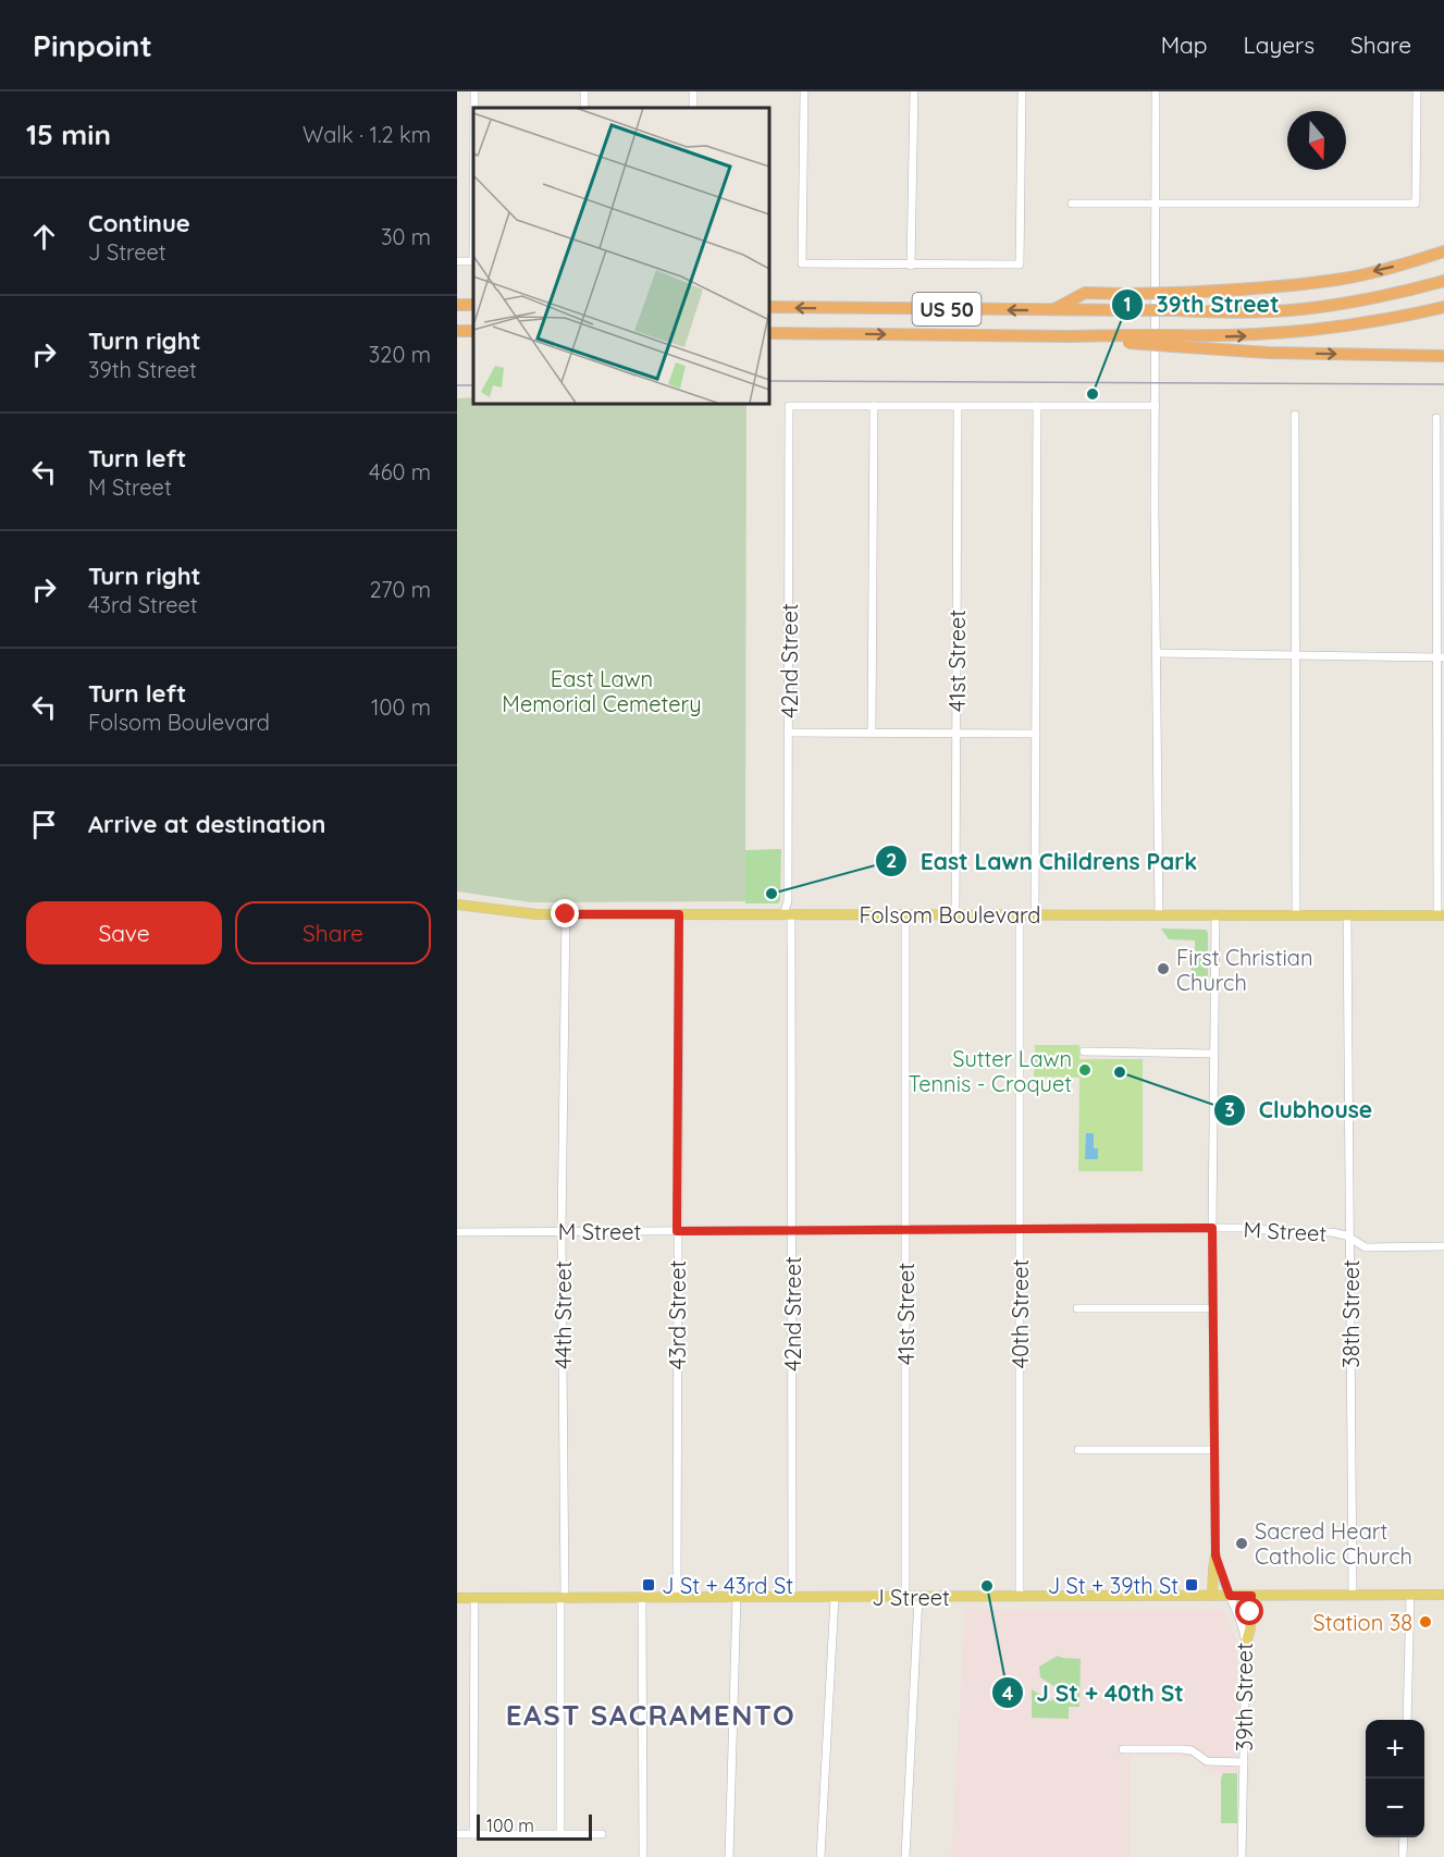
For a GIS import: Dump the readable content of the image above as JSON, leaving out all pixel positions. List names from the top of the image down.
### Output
{
  "streets": {
    "highway": ["US 50"],
    "main road": ["Folsom Boulevard", "J Street"],
    "street": [
      "42nd Street",
      "41st Street",
      "M Street",
      "40th Street",
      "38th Street",
      "44th Street",
      "43rd Street",
      "39th Street"
    ]
  },
  "crossings": [
    ["42nd Street", "Folsom Boulevard"],
    ["42nd Street", "M Street"],
    ["42nd Street", "J Street"],
    ["41st Street", "Folsom Boulevard"],
    ["41st Street", "M Street"],
    ["41st Street", "J Street"],
    ["Folsom Boulevard", "40th Street"],
    ["Folsom Boulevard", "38th Street"],
    ["Folsom Boulevard", "44th Street"],
    ["Folsom Boulevard", "43rd Street"],
    ["Folsom Boulevard", "39th Street"],
    ["M Street", "40th Street"],
    ["M Street", "38th Street"],
    ["M Street", "44th Street"],
    ["M Street", "43rd Street"],
    ["M Street", "39th Street"],
    ["40th Street", "J Street"],
    ["38th Street", "J Street"],
    ["44th Street", "J Street"],
    ["43rd Street", "J Street"],
    ["J Street", "39th Street"]
  ],
  "districts": ["EAST SACRAMENTO"],
  "parks": ["East Lawn Memorial Cemetery"],
  "places": {
    "other": [
      "39th Street",
      "East Lawn Childrens Park",
      "First Christian Church",
      "Sutter Lawn Tennis - Croquet",
      "Clubhouse",
      "Sacred Heart Catholic Church",
      "J St + 40th St",
      "Station 38"
    ],
    "transit": ["J St + 43rd St", "J St + 39th St"]
  },
  "scale_bar": "100 m",
  "north": "bottom",
  "page": {
    "header": "Pinpoint",
    "nav": ["Map", "Layers", "Share"],
    "heading": ["15 min", "Walk · 1.2 km"],
    "list": [
      ["Continue", "J Street", "30 m"],
      ["Turn right", "39th Street", "320 m"],
      ["Turn left", "M Street", "460 m"],
      ["Turn right", "43rd Street", "270 m"],
      ["Turn left", "Folsom Boulevard", "100 m"],
      "Arrive at destination"
    ],
    "buttons": ["Save", "Share"],
    "map_buttons": ["+", "−"],
    "scale": "100 m"
  }
}
